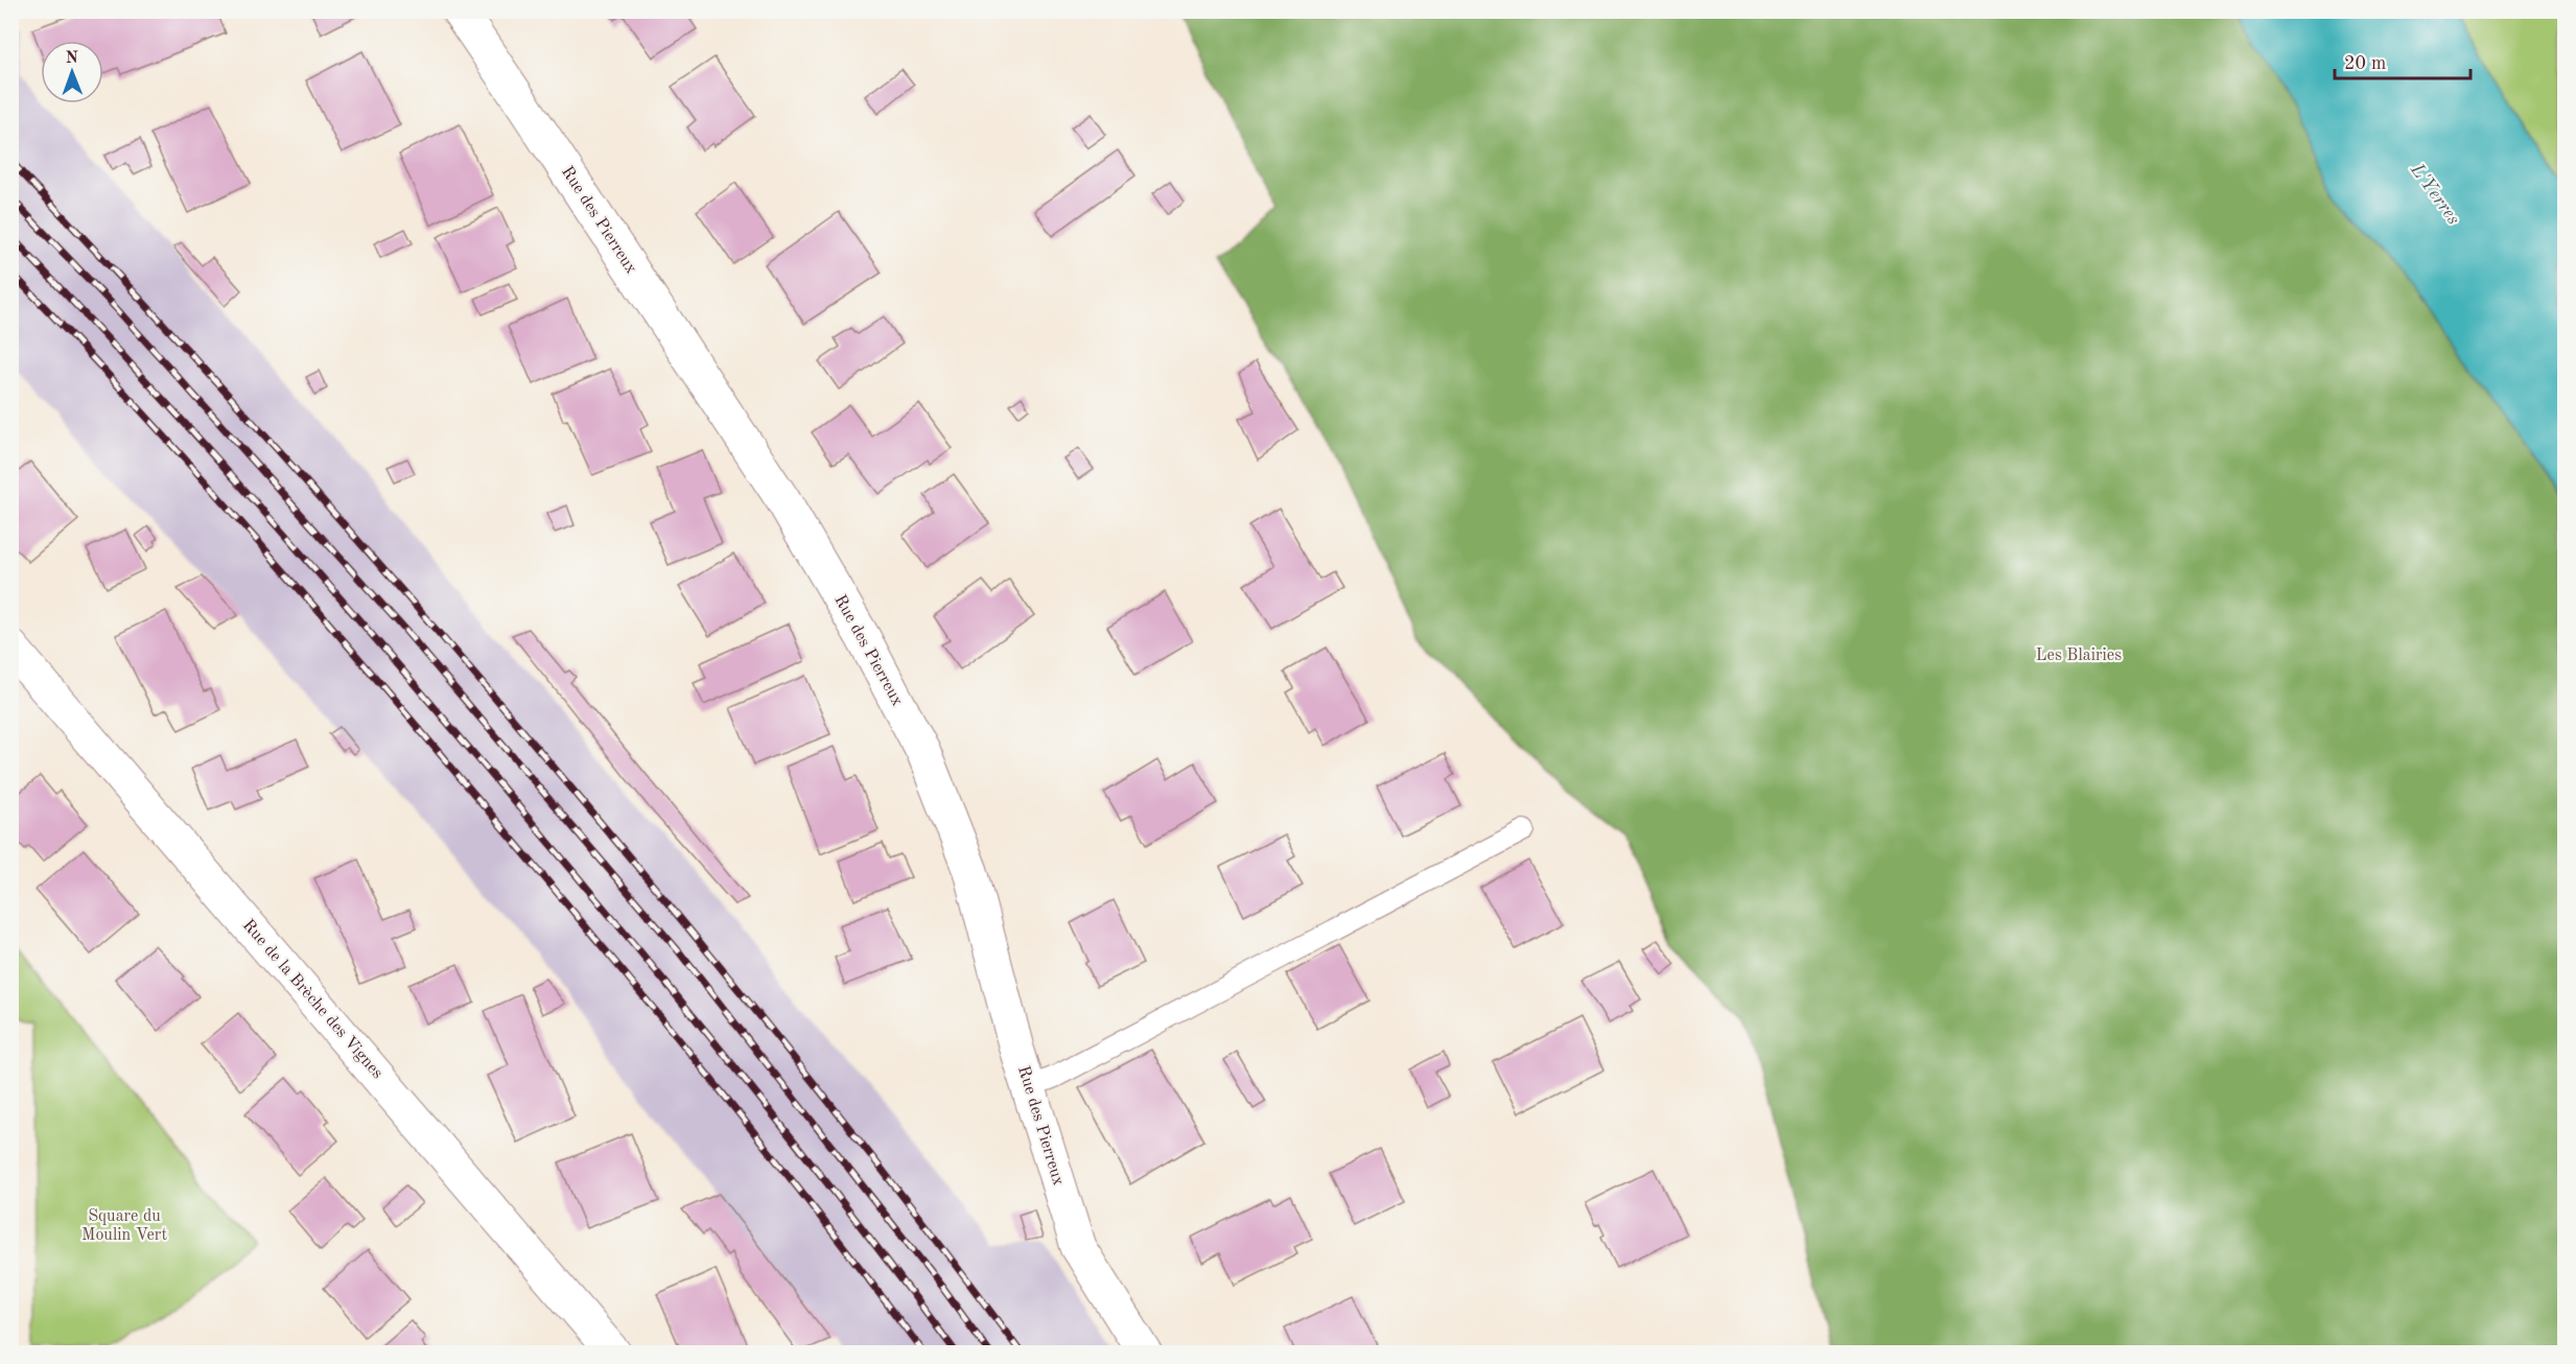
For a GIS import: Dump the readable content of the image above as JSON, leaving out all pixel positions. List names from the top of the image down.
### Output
{
  "streets": {
    "street": ["Rue des Pierreux", "Rue de la Brèche des Vignes"]
  },
  "water": ["L'Yerres"],
  "parks": ["Les Blairies", "Square du Moulin Vert"],
  "scale_bar": "20 m",
  "north": "top"
}
